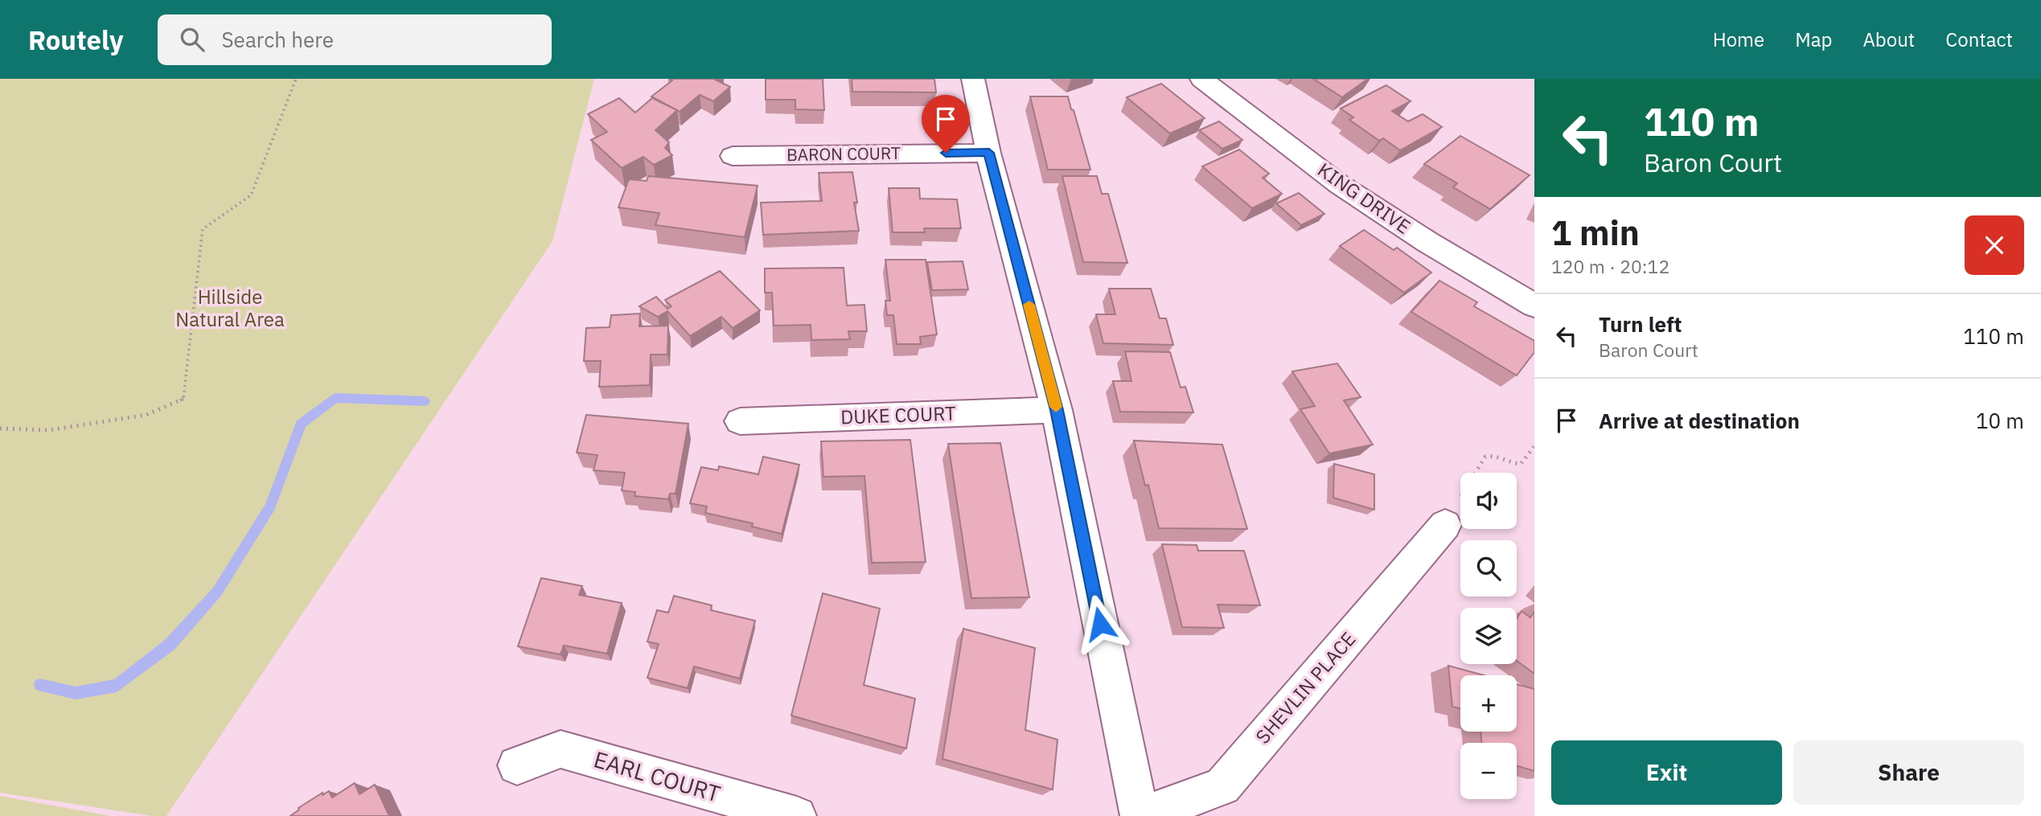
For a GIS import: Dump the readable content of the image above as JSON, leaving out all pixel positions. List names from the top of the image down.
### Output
{
  "streets": {
    "street": [
      "BARON COURT",
      "KING DRIVE",
      "DUKE COURT",
      "SHEVLIN PLACE",
      "EARL COURT"
    ]
  },
  "parks": ["Hillside Natural Area"],
  "page": {
    "header": "Routely",
    "search": "Search here",
    "nav": [
      "Home",
      "Map",
      "About",
      "Contact"
    ],
    "turn": ["110 m", "Baron Court"],
    "heading": ["1 min", "120 m · 20:12"],
    "list": [
      {
        "name": "Turn left",
        "note": "Baron Court",
        "value": "110 m"
      },
      {
        "name": "Arrive at destination",
        "value": "10 m"
      }
    ],
    "map_buttons": ["+", "−"],
    "buttons": ["Exit", "Share"]
  }
}
